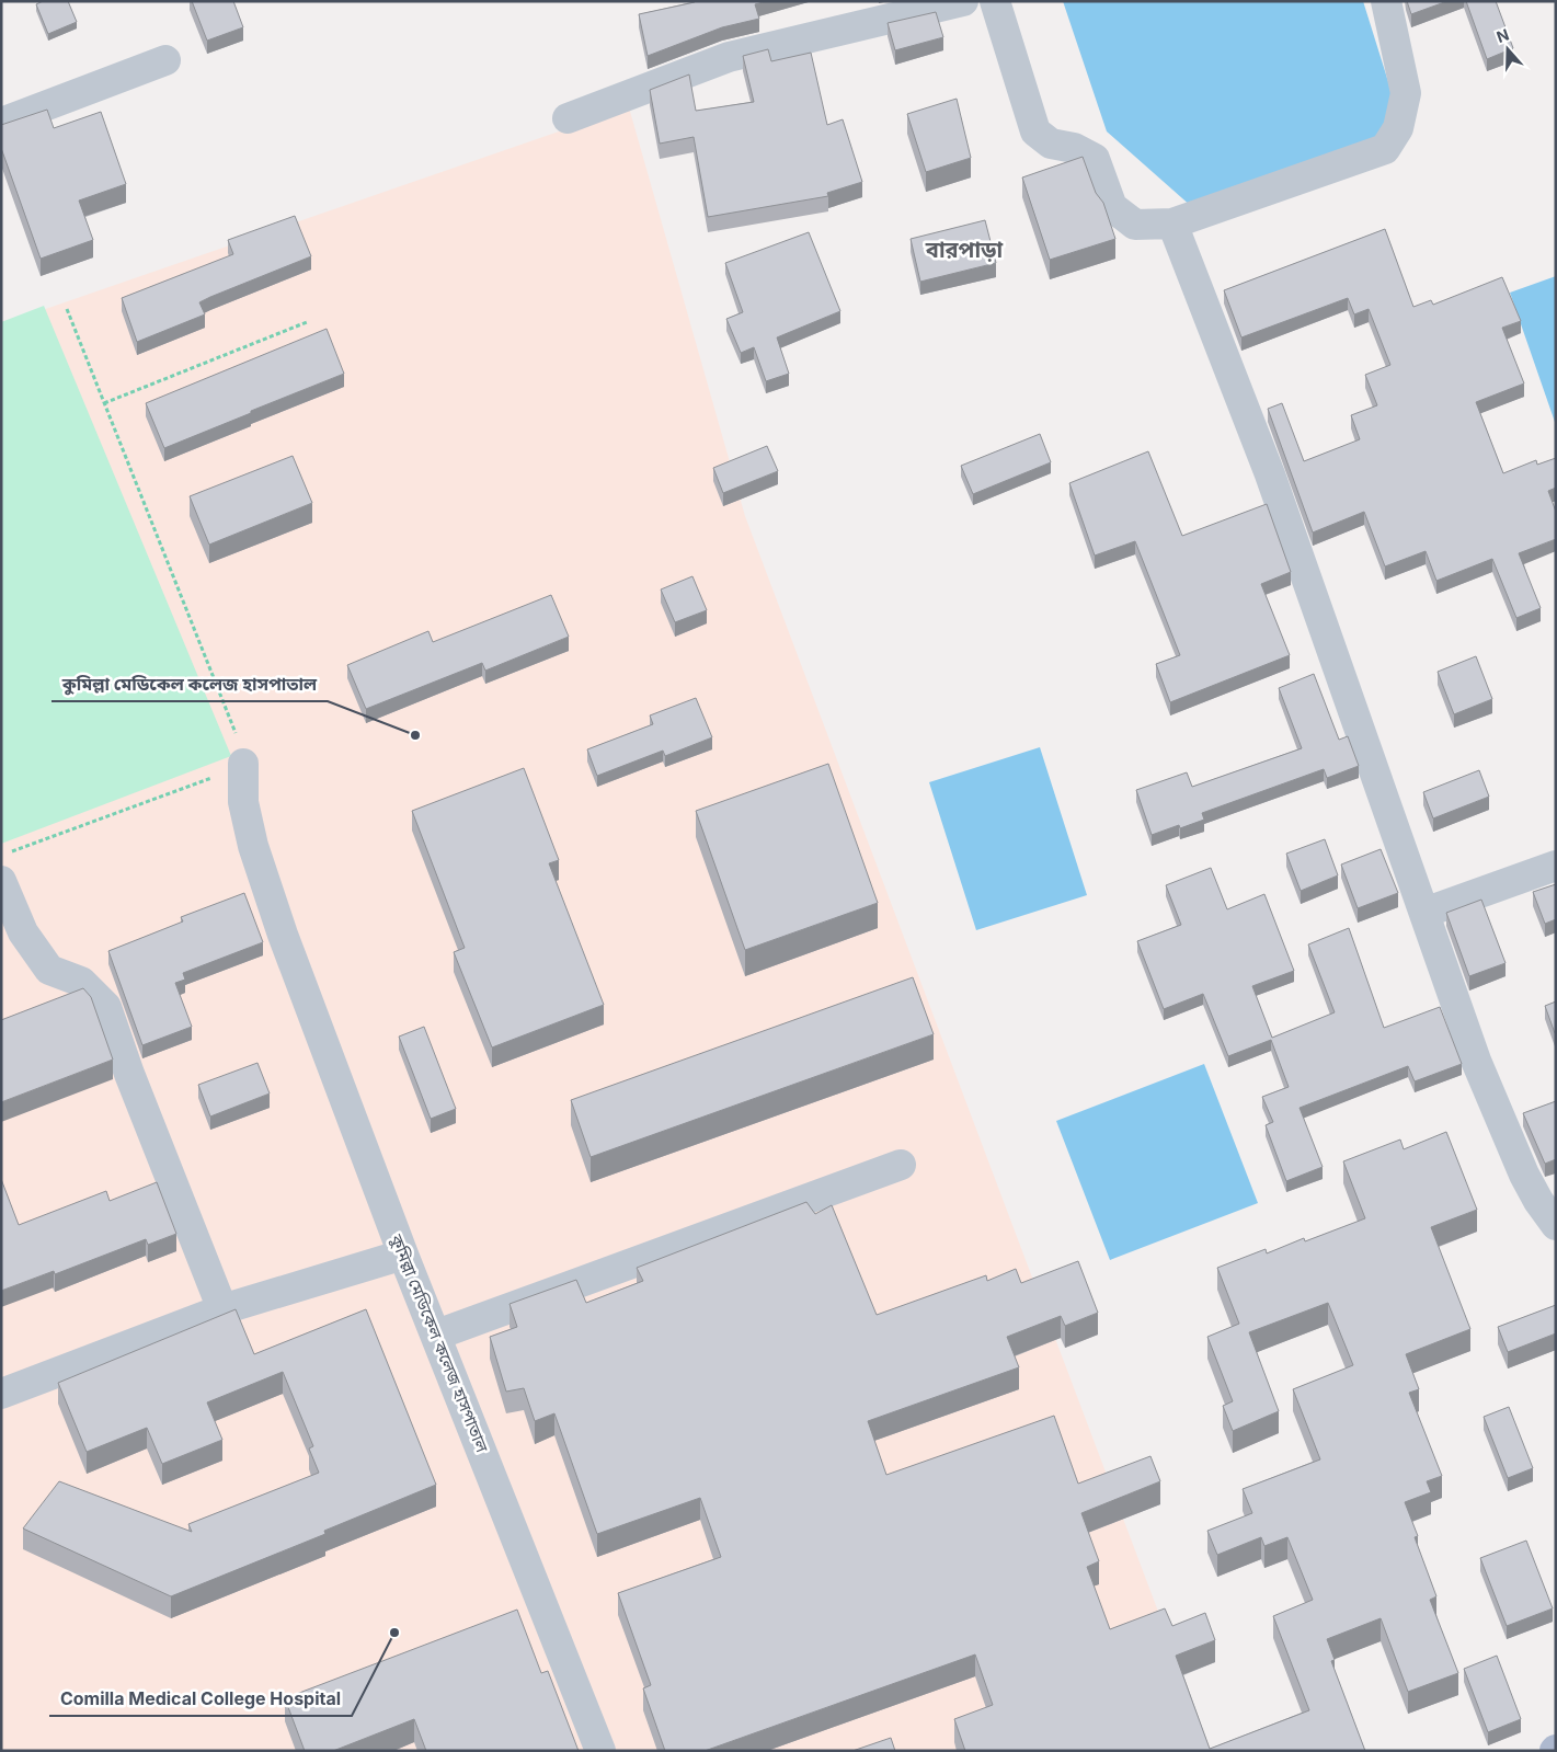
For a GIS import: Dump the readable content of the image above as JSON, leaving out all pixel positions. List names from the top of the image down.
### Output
{
  "streets": {
    "street": ["কুমিল্লা মেডিকেল কলেজ হাসপাতাল"]
  },
  "districts": ["বারপাড়া"],
  "places": ["কুমিল্লা মেডিকেল কলেজ হাসপাতাল", "Comilla Medical College Hospital"],
  "north": "top"
}
